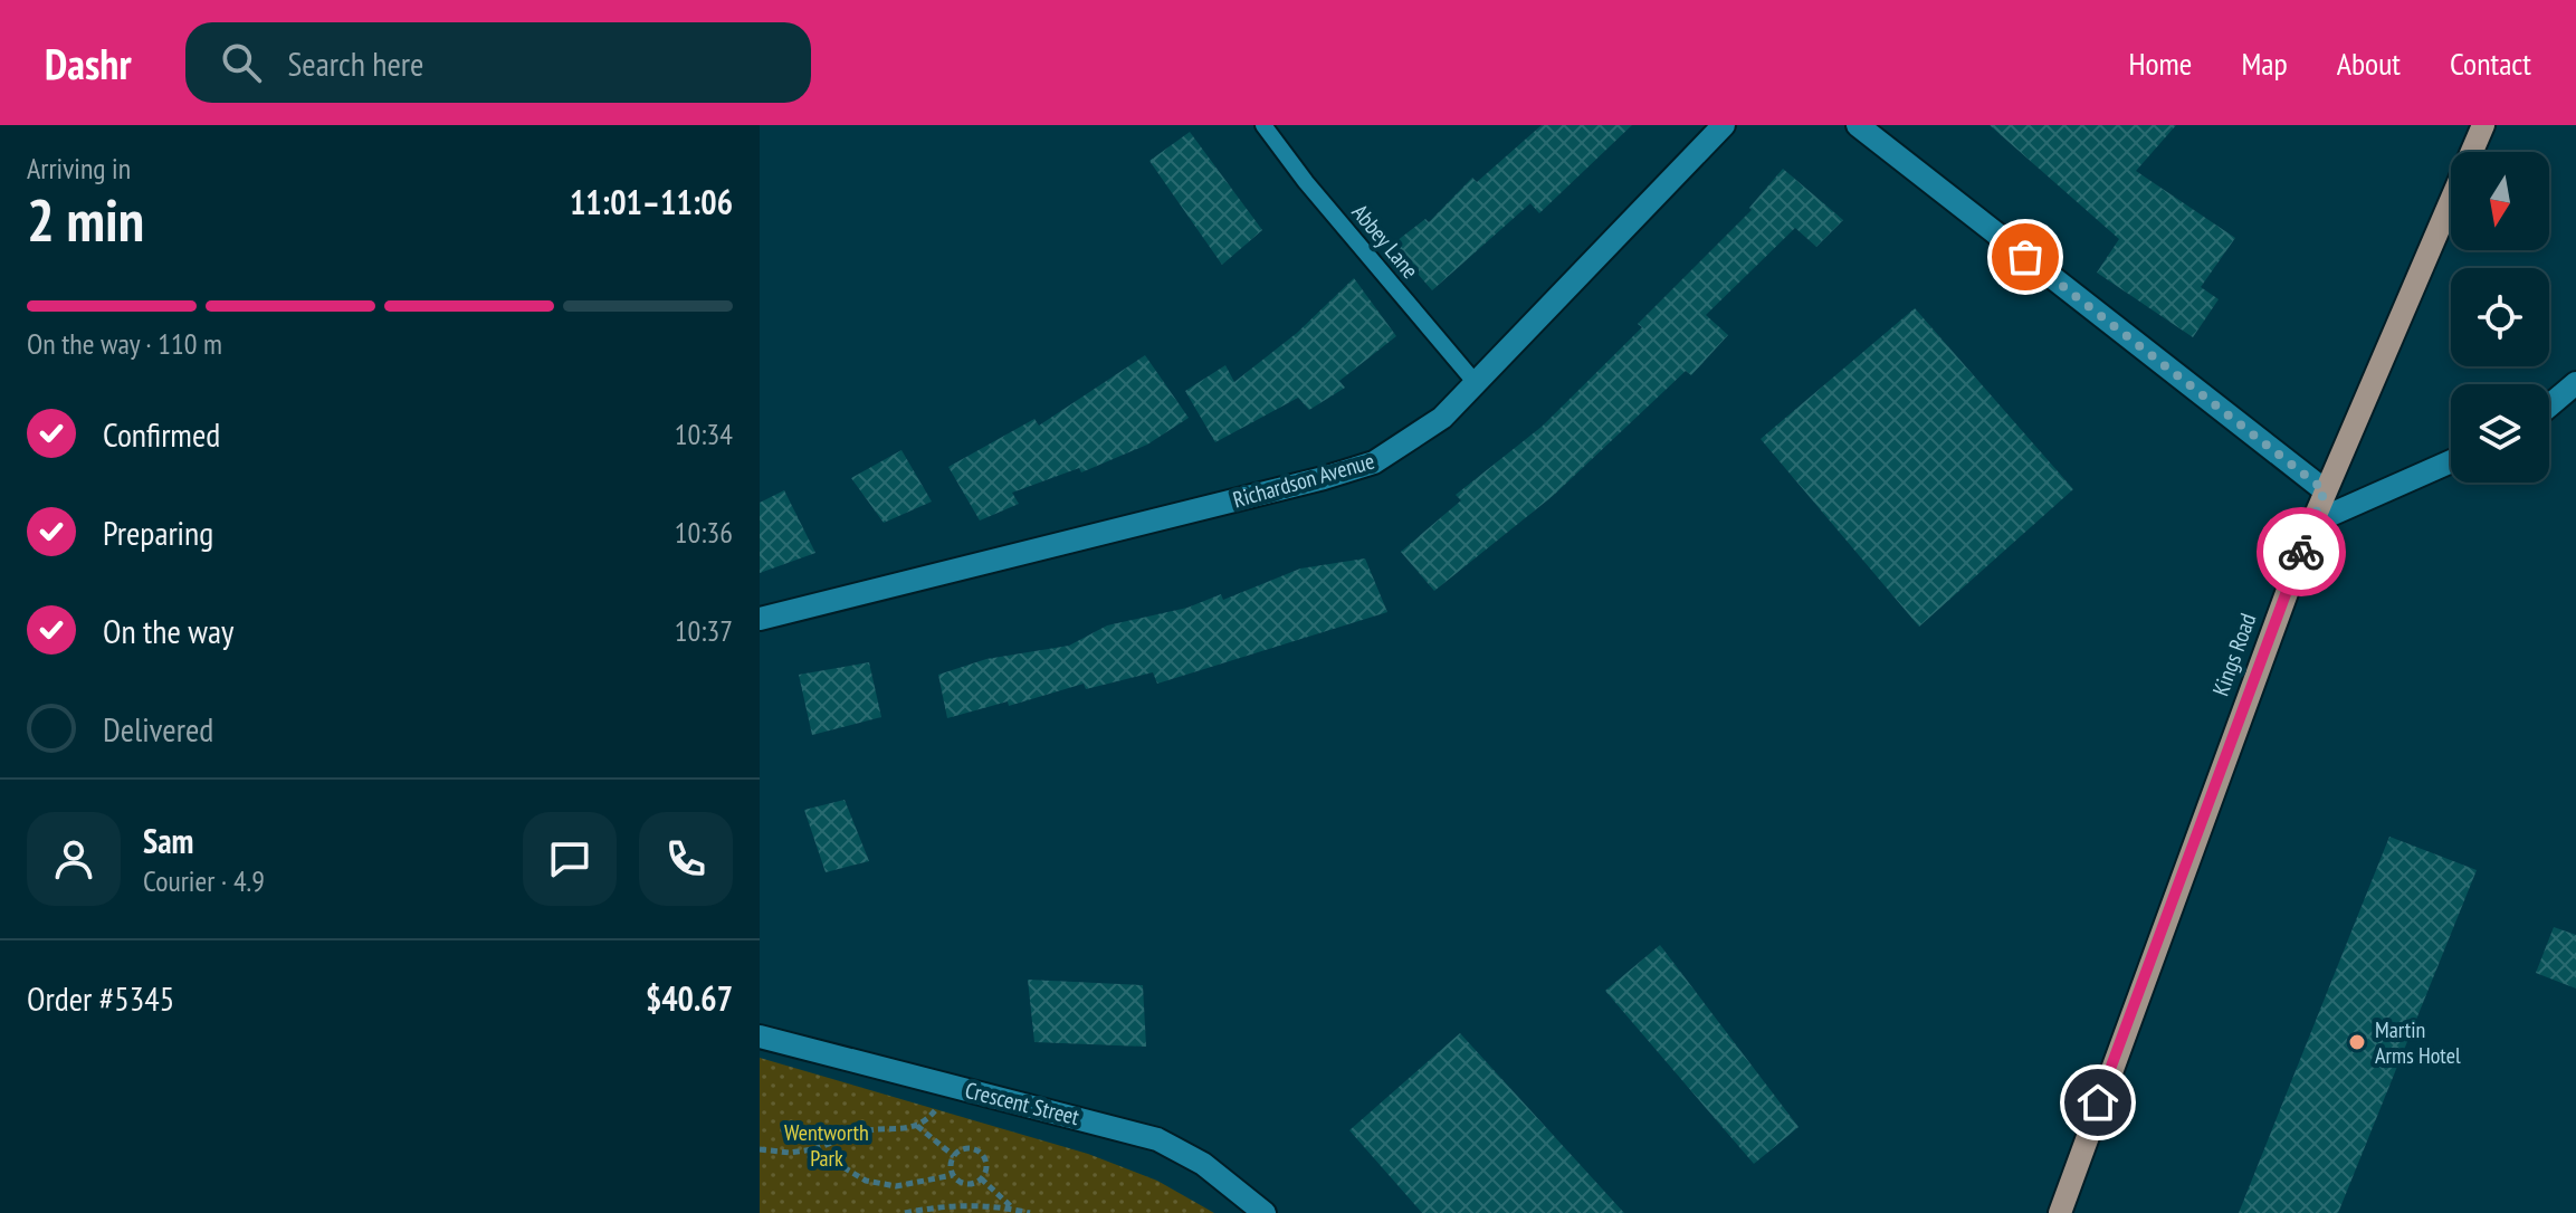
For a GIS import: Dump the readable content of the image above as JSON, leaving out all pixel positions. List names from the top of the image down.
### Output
{
  "streets": {
    "main road": ["Kings Road"],
    "street": ["Richardson Avenue", "Crescent Street"],
    "lane": ["Abbey Lane"]
  },
  "crossings": [
    ["Abbey Lane", "Richardson Avenue"]
  ],
  "parks": ["Wentworth Park"],
  "places": ["Martin Arms Hotel"],
  "north": "bottom",
  "page": {
    "header": "Dashr",
    "search": "Search here",
    "nav": [
      "Home",
      "Map",
      "About",
      "Contact"
    ],
    "heading": ["2 min", "Arriving in", "11:01–11:06"],
    "panel": [
      "Sam",
      "Courier · 4.9",
      "Order #5345",
      "$40.67"
    ],
    "bar": "On the way · 110 m",
    "list": [
      ["Confirmed", "10:34"],
      ["Preparing", "10:36"],
      ["On the way", "10:37"],
      "Delivered"
    ]
  }
}
